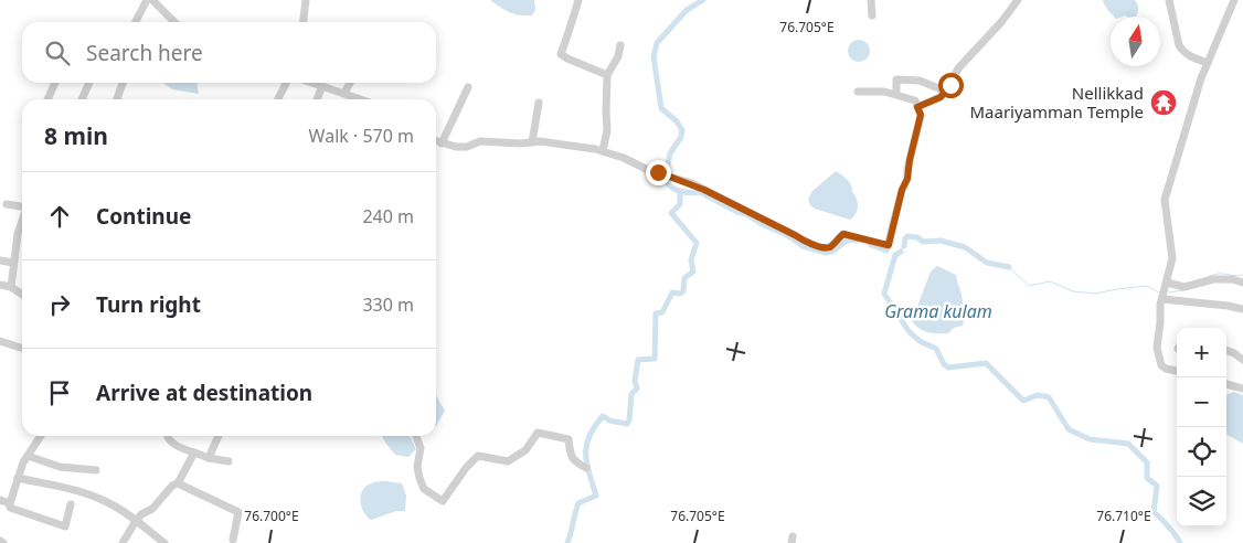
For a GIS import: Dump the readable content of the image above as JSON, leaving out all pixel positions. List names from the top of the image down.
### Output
{
  "water": ["Grama kulam"],
  "places": {
    "temple": ["Nellikkad Maariyamman Temple"]
  },
  "north": "top",
  "page": {
    "search": "Search here",
    "heading": ["8 min", "Walk · 570 m"],
    "list": [
      ["Continue", "240 m"],
      ["Turn right", "330 m"],
      "Arrive at destination"
    ],
    "map_buttons": ["+", "−"]
  },
  "coordinates": ["76.705°E", "76.700°E", "76.710°E"]
}
